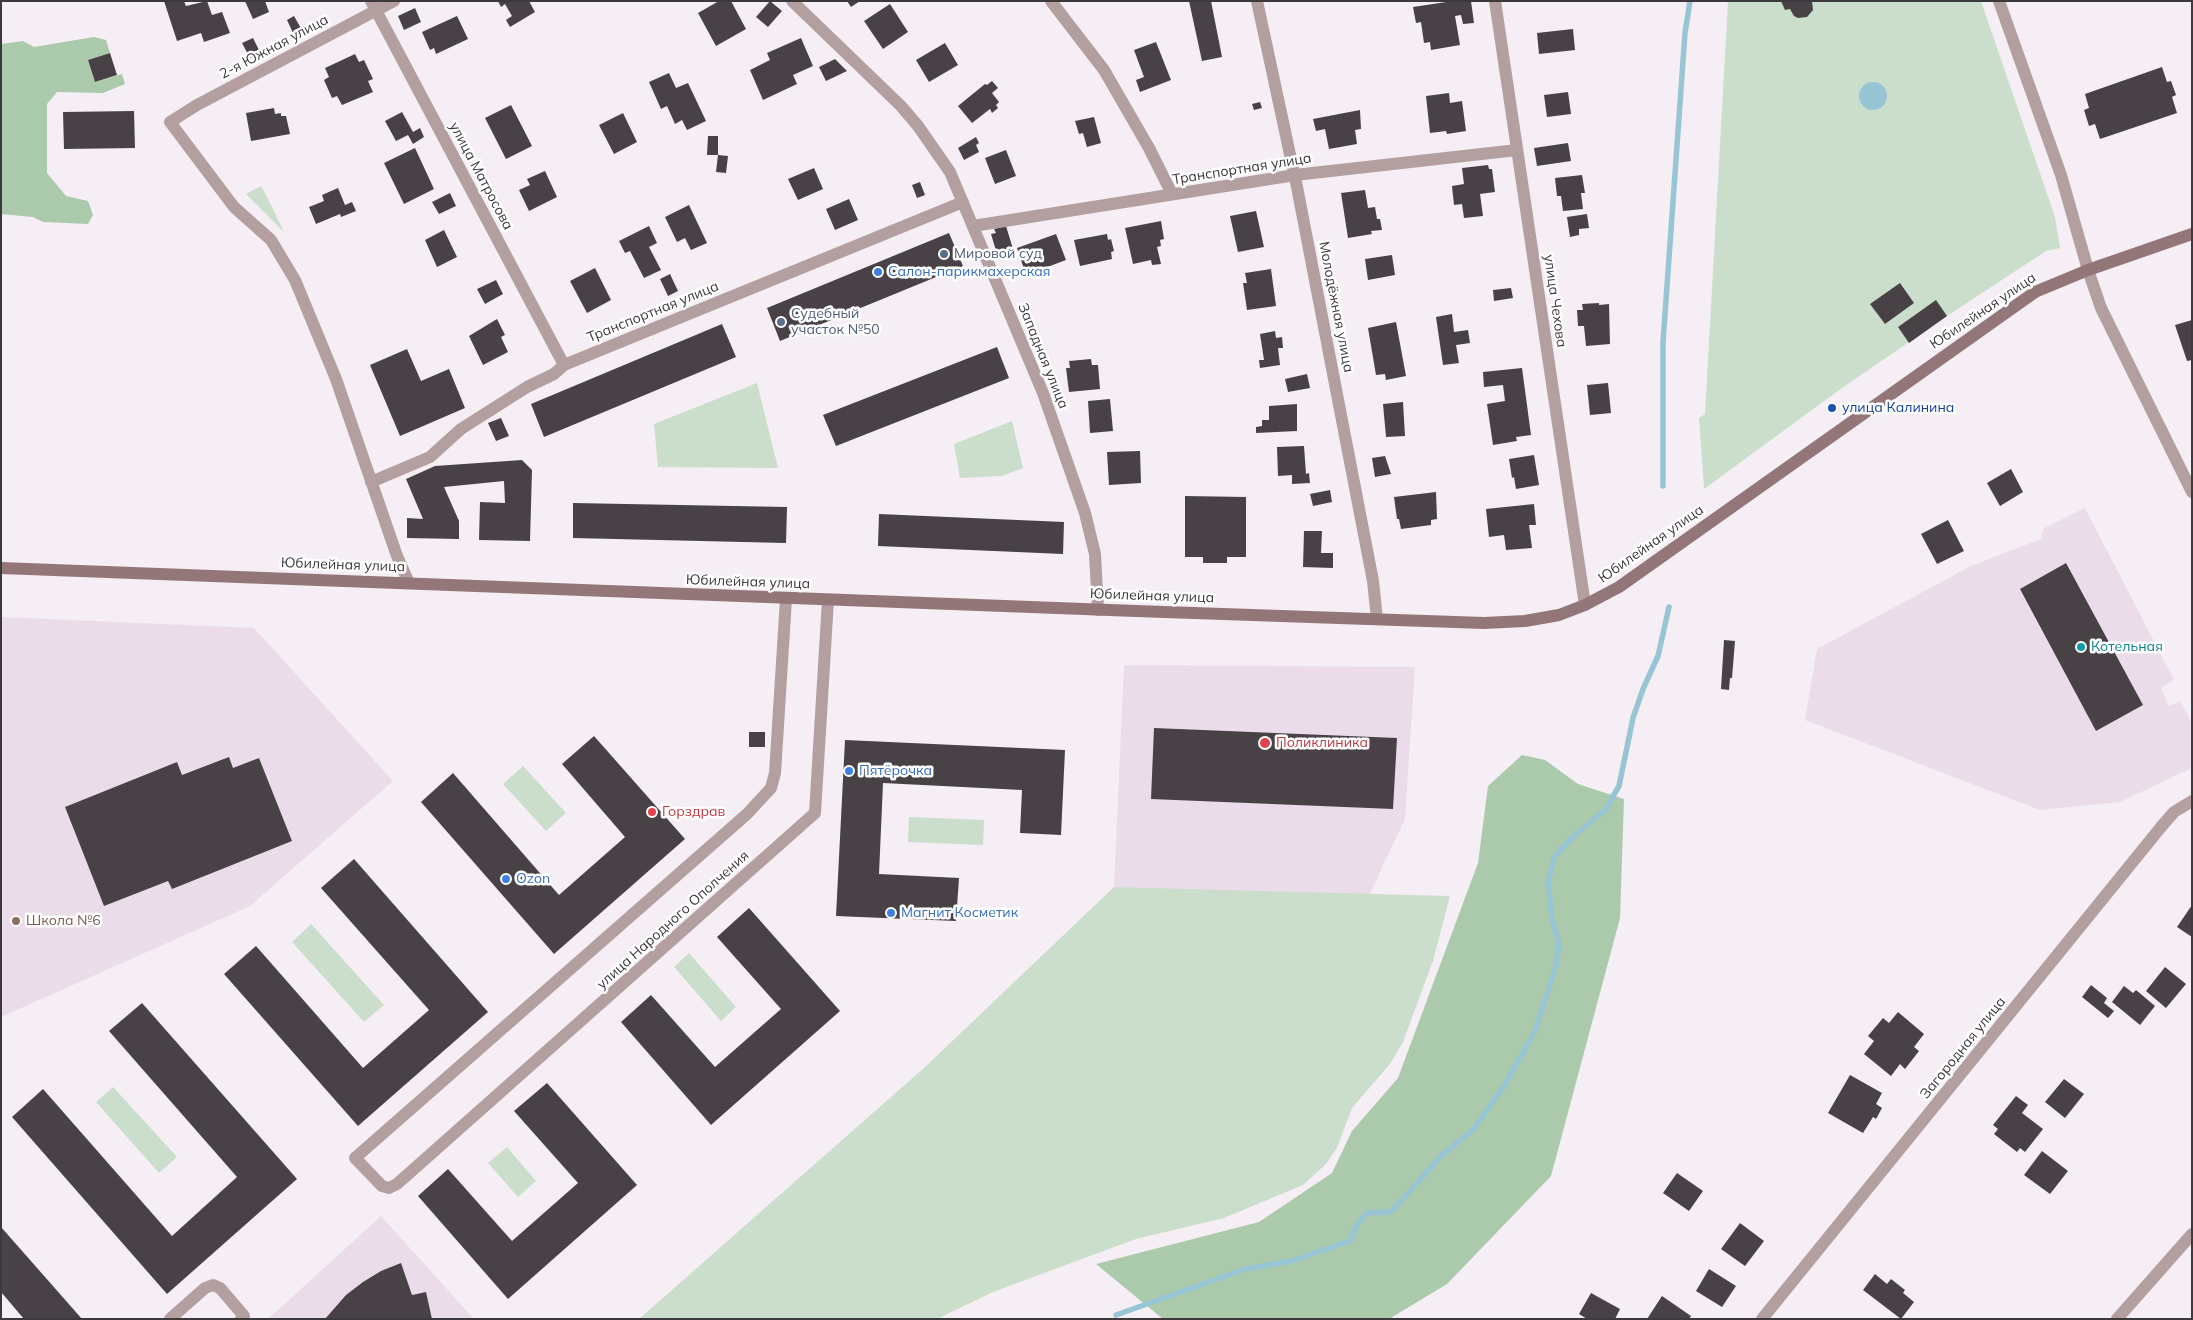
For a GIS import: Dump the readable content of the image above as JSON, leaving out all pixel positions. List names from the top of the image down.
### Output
{
  "streets": {
    "main road": ["Юбилейная улица"],
    "street": [
      "2-я Южная улица",
      "Транспортная улица",
      "улица Матросова",
      "улица Чехова",
      "Молодёжная улица",
      "Западная улица",
      "улица Народного Ополчения",
      "Загородная улица"
    ]
  },
  "crossings": [
    ["2-я Южная улица", "Транспортная улица"],
    ["2-я Южная улица", "улица Матросова"],
    ["Транспортная улица", "улица Матросова"],
    ["Транспортная улица", "улица Чехова"],
    ["Транспортная улица", "Молодёжная улица"],
    ["Транспортная улица", "Западная улица"],
    ["улица Чехова", "Юбилейная улица"],
    ["Молодёжная улица", "Юбилейная улица"],
    ["Юбилейная улица", "Западная улица"],
    ["Юбилейная улица", "улица Народного Ополчения"]
  ],
  "places": [
    "Мировой суд",
    "Салон-парикмахерская",
    "Судебный участок №50",
    "улица Калинина",
    "Котельная",
    "Поликлиника",
    "Пятёрочка",
    "Горздрав",
    "Ozon",
    "Магнит Косметик",
    "Школа №6"
  ]
}
